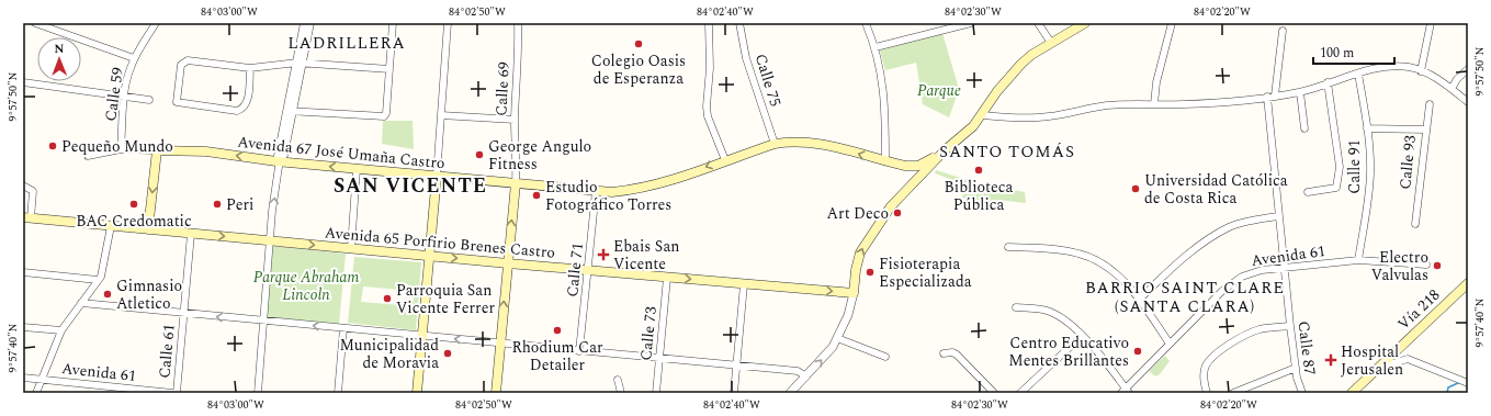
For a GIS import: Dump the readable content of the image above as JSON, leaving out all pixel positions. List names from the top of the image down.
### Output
{
  "streets": {
    "main road": [
      "Calle 69",
      "Avenida 67 José Umaña Castro",
      "Avenida 65 Porfirio Brenes Castro",
      "Vía 218"
    ],
    "street": [
      "Calle 75",
      "Calle 59",
      "Calle 93",
      "Calle 91",
      "Avenida 61",
      "Calle 71",
      "Calle 73",
      "Calle 87",
      "Calle 61"
    ]
  },
  "crossings": [
    ["Calle 75", "Avenida 67 José Umaña Castro"],
    ["Calle 69", "Avenida 67 José Umaña Castro"],
    ["Calle 69", "Avenida 65 Porfirio Brenes Castro"],
    ["Calle 59", "Avenida 67 José Umaña Castro"],
    ["Avenida 67 José Umaña Castro", "Calle 71"],
    ["Calle 91", "Avenida 61"],
    ["Avenida 65 Porfirio Brenes Castro", "Calle 71"],
    ["Avenida 65 Porfirio Brenes Castro", "Calle 73"],
    ["Avenida 65 Porfirio Brenes Castro", "Calle 61"],
    ["Avenida 61", "Calle 87"]
  ],
  "one_way": ["Calle 69", "Avenida 67 José Umaña Castro", "Avenida 65 Porfirio Brenes Castro"],
  "districts": [
    "LADRILLERA",
    "SANTO TOMÁS",
    "SAN VICENTE",
    "BARRIO SAINT CLARE (SANTA CLARA)"
  ],
  "parks": ["Parque", "Parque Abraham Lincoln"],
  "places": {
    "other": [
      "Colegio Oasis de Esperanza",
      "Pequeño Mundo",
      "George Angulo Fitness",
      "Biblioteca Pública",
      "Universidad Católica de Costa Rica",
      "Estudio Fotográfico Torres",
      "BAC Credomatic",
      "Peri",
      "Art Deco",
      "Electro Valvulas",
      "Fisioterapia Especializada",
      "Gimnasio Atletico",
      "Parroquia San Vicente Ferrer",
      "Rhodium Car Detailer",
      "Centro Educativo Mentes Brillantes",
      "Municipalidad de Moravia"
    ],
    "health": ["Ebais San Vicente", "Hospital Jerusalen"]
  },
  "scale_bar": "100 m",
  "north": "top",
  "coordinates": [
    "84°03'00\"W",
    "84°02'50\"W",
    "84°02'40\"W",
    "84°02'30\"W",
    "84°02'20\"W",
    "9°57'50\"N",
    "9°57'40\"N"
  ]
}
